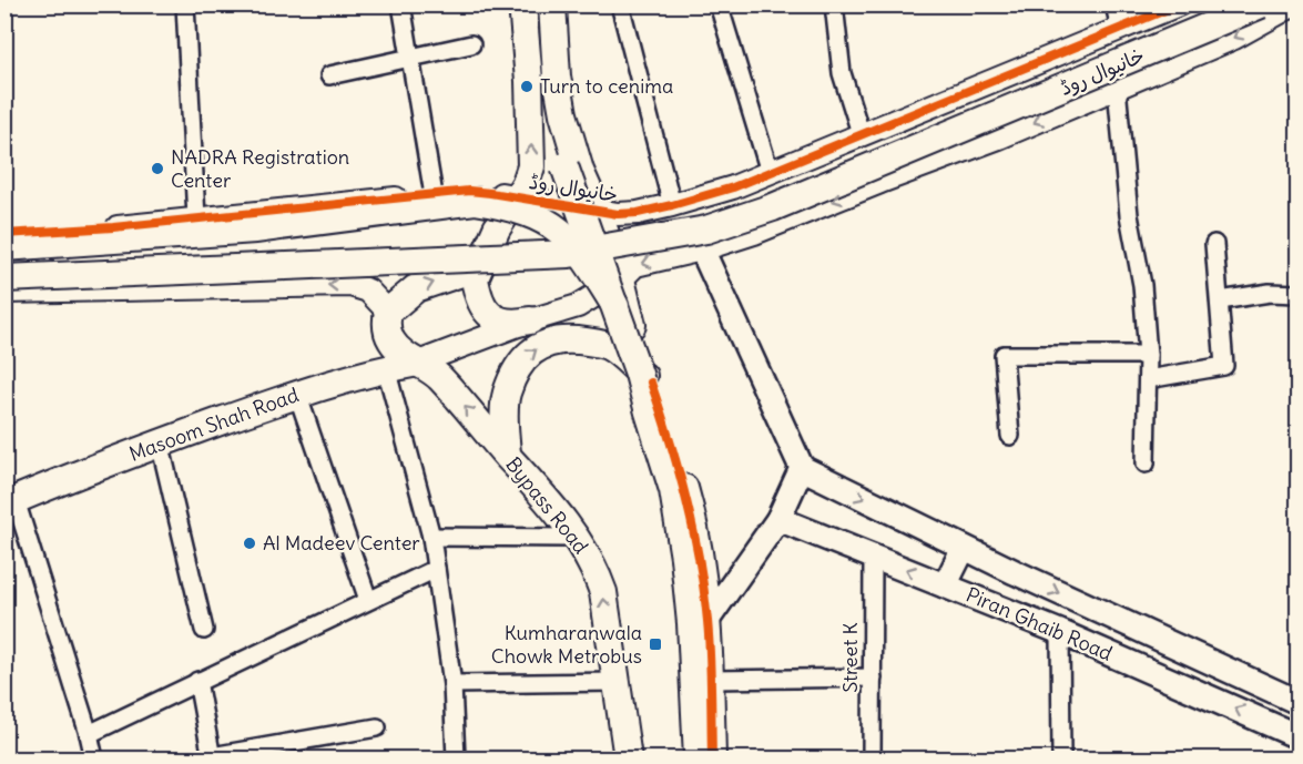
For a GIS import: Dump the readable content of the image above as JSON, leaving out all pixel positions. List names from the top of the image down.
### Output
{
  "streets": {
    "main road": [
      "خانیوال روڈ",
      "Masoom Shah Road",
      "Bypass Road",
      "Piran Ghaib Road"
    ],
    "street": ["Street K"]
  },
  "crossings": [
    ["Masoom Shah Road", "Bypass Road"],
    ["Piran Ghaib Road", "Street K"]
  ],
  "places": {
    "other": ["Turn to cenima", "NADRA Registration Center", "Al Madeev Center"],
    "transit": ["Kumharanwala Chowk Metrobus"]
  }
}
